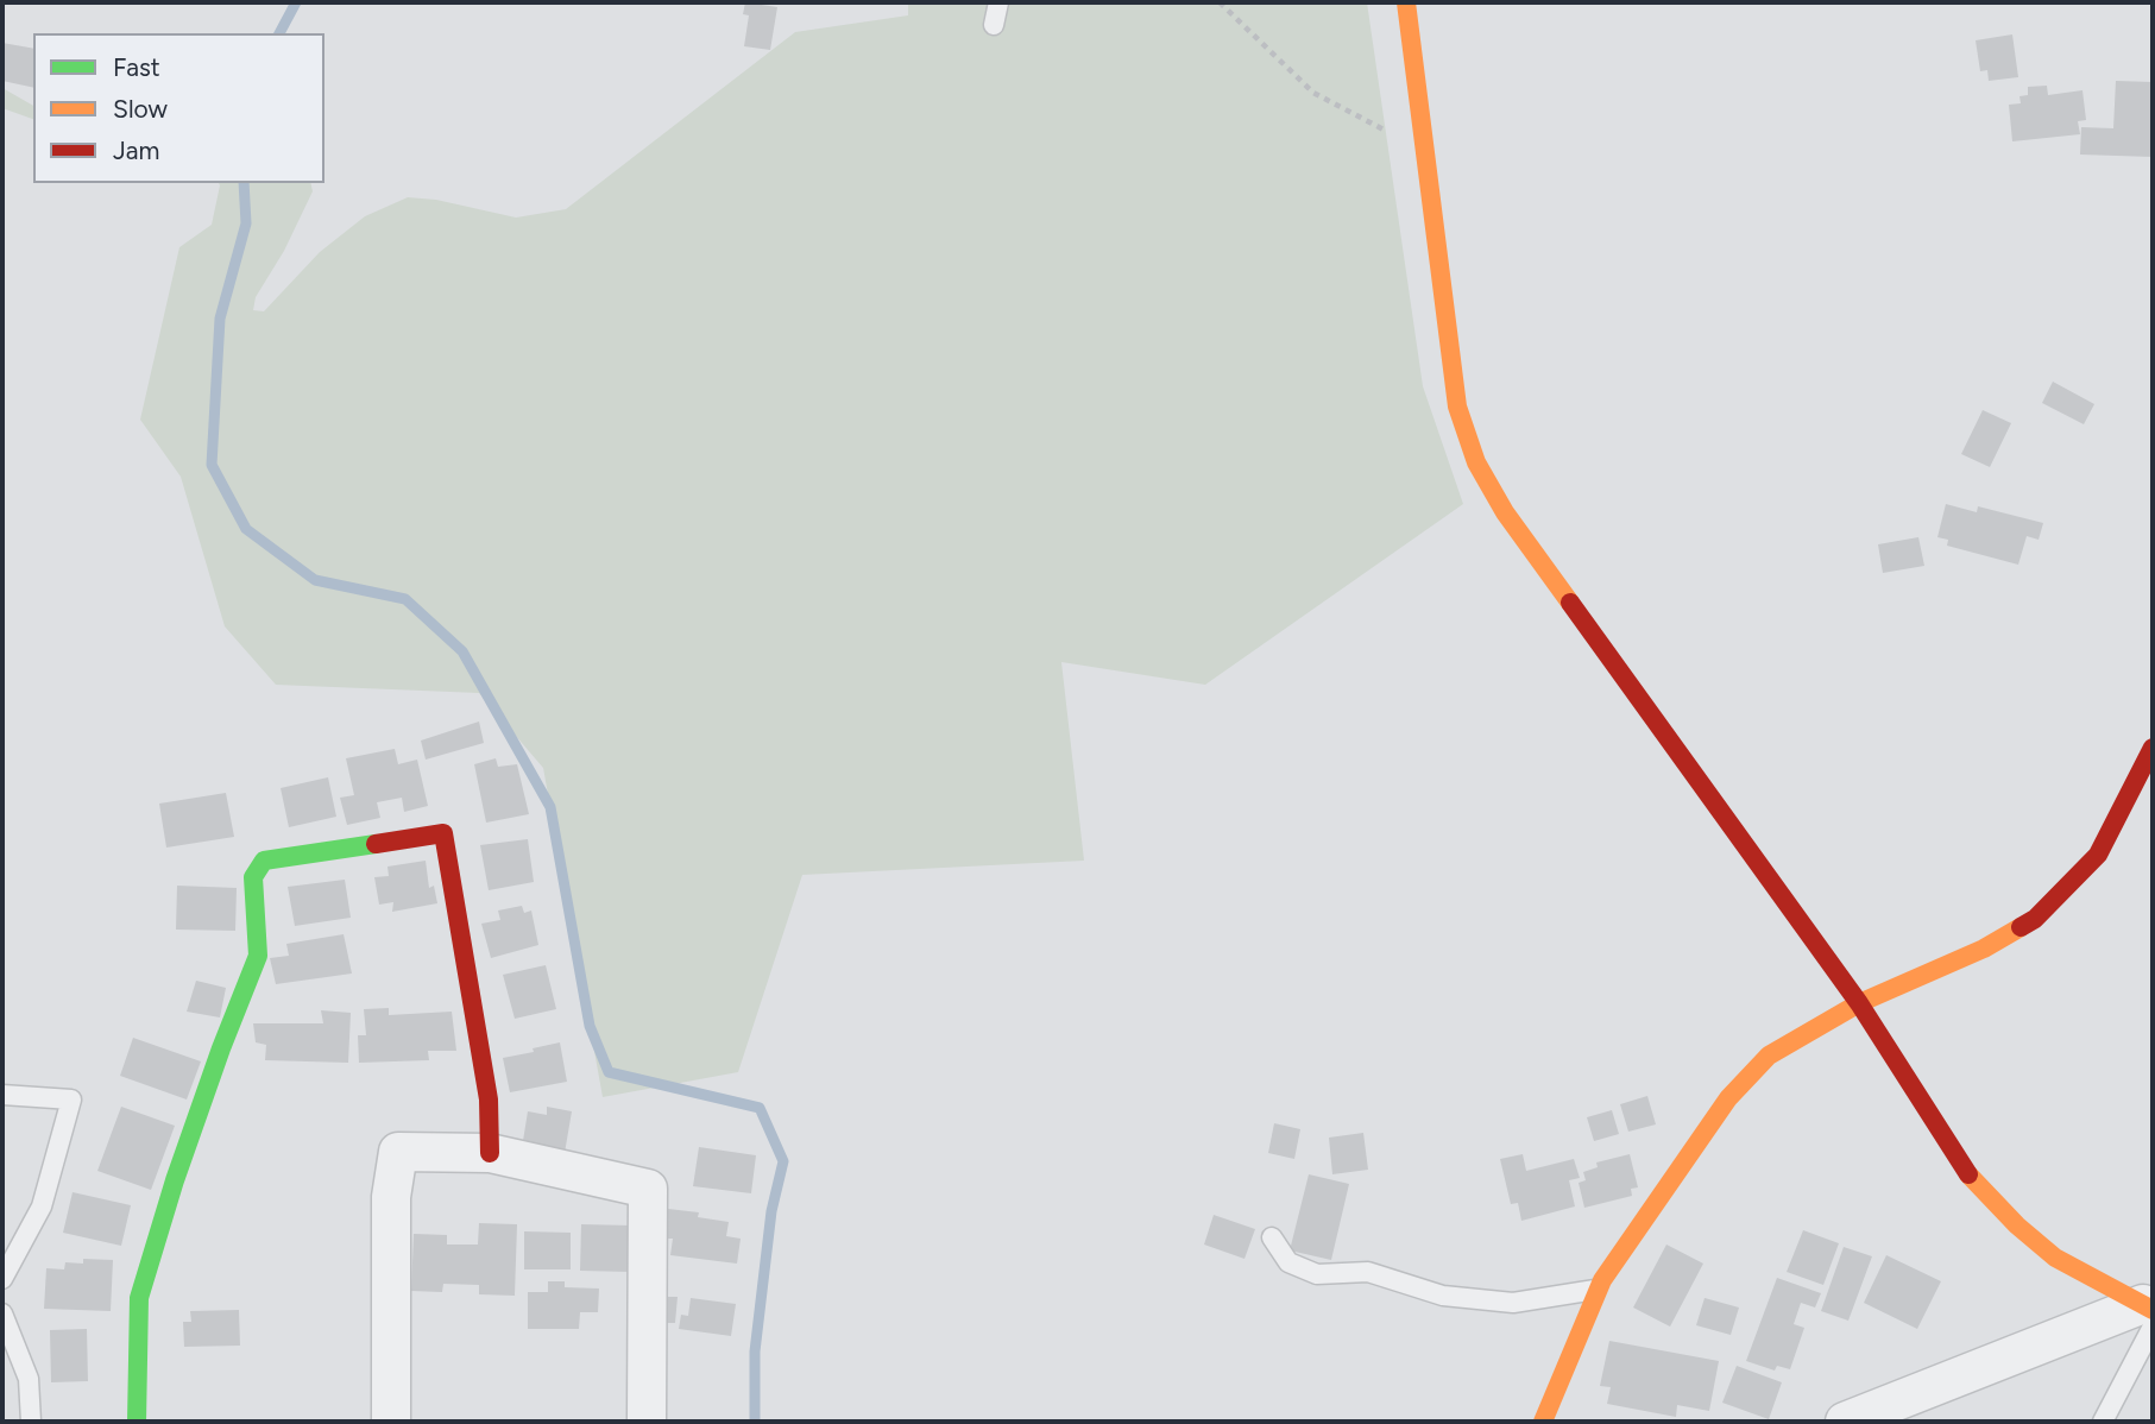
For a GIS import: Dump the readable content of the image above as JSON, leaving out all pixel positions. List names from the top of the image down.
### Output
{
  "legend": ["Fast", "Slow", "Jam"]
}
